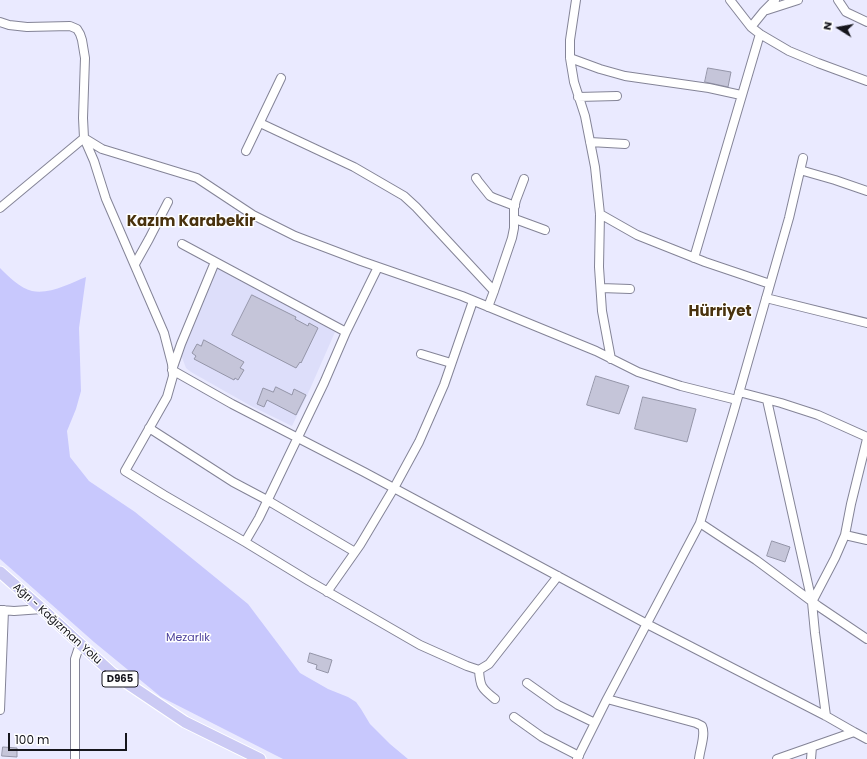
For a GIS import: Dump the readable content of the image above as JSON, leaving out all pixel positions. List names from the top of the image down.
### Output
{
  "streets": {
    "main road": ["Ağrı - Kağızman Yolu", "D965"]
  },
  "districts": ["Kazım Karabekir", "Hürriyet"],
  "parks": ["Mezarlık"],
  "scale_bar": "100 m",
  "north": "left"
}
